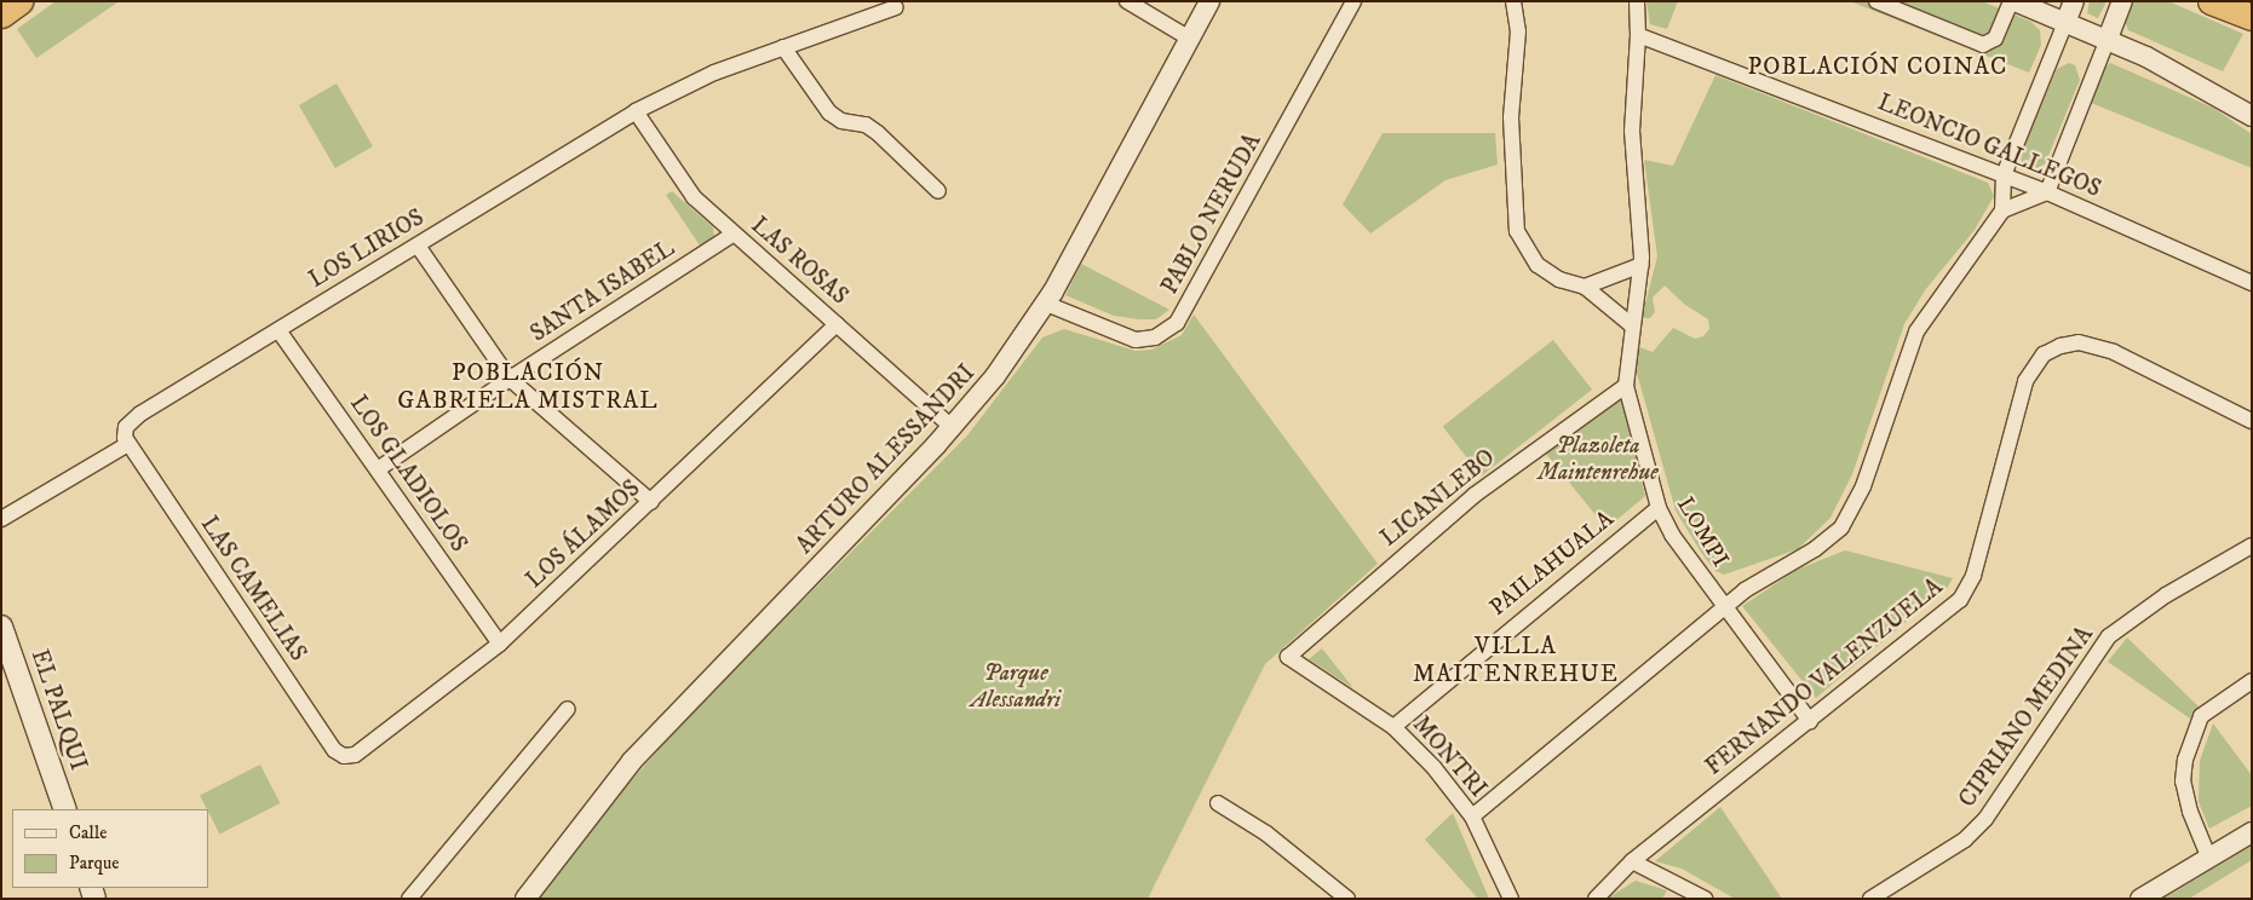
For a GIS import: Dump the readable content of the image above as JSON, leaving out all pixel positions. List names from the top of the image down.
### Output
{
  "streets": {
    "main road": ["EL PALQUI"],
    "street": [
      "LEONCIO GALLEGOS",
      "PABLO NERUDA",
      "LOS LIRIOS",
      "LAS ROSAS",
      "SANTA ISABEL",
      "ARTURO ALESSANDRI",
      "LOS GLADIOLOS",
      "LICANLEBO",
      "LOMPI",
      "LOS ÁLAMOS",
      "PAILAHUALA",
      "LAS CAMELIAS",
      "FERNANDO VALENZUELA",
      "CIPRIANO MEDINA",
      "MONTRI"
    ]
  },
  "crossings": [
    ["PABLO NERUDA", "ARTURO ALESSANDRI"],
    ["LOS LIRIOS", "LAS ROSAS"],
    ["LOS LIRIOS", "LOS GLADIOLOS"],
    ["LOS LIRIOS", "LAS CAMELIAS"],
    ["LAS ROSAS", "SANTA ISABEL"],
    ["LAS ROSAS", "ARTURO ALESSANDRI"],
    ["LAS ROSAS", "LOS ÁLAMOS"],
    ["SANTA ISABEL", "LOS GLADIOLOS"],
    ["LOS GLADIOLOS", "LOS ÁLAMOS"],
    ["LICANLEBO", "LOMPI"],
    ["LICANLEBO", "MONTRI"],
    ["LOMPI", "PAILAHUALA"],
    ["LOMPI", "FERNANDO VALENZUELA"],
    ["LOS ÁLAMOS", "LAS CAMELIAS"],
    ["PAILAHUALA", "MONTRI"]
  ],
  "districts": ["POBLACIÓN COINAC", "POBLACIÓN GABRIELA MISTRAL", "VILLA MAITENREHUE"],
  "parks": ["Plazoleta Maintenrehue", "Parque Alessandri"],
  "legend": ["Calle", "Parque"]
}
